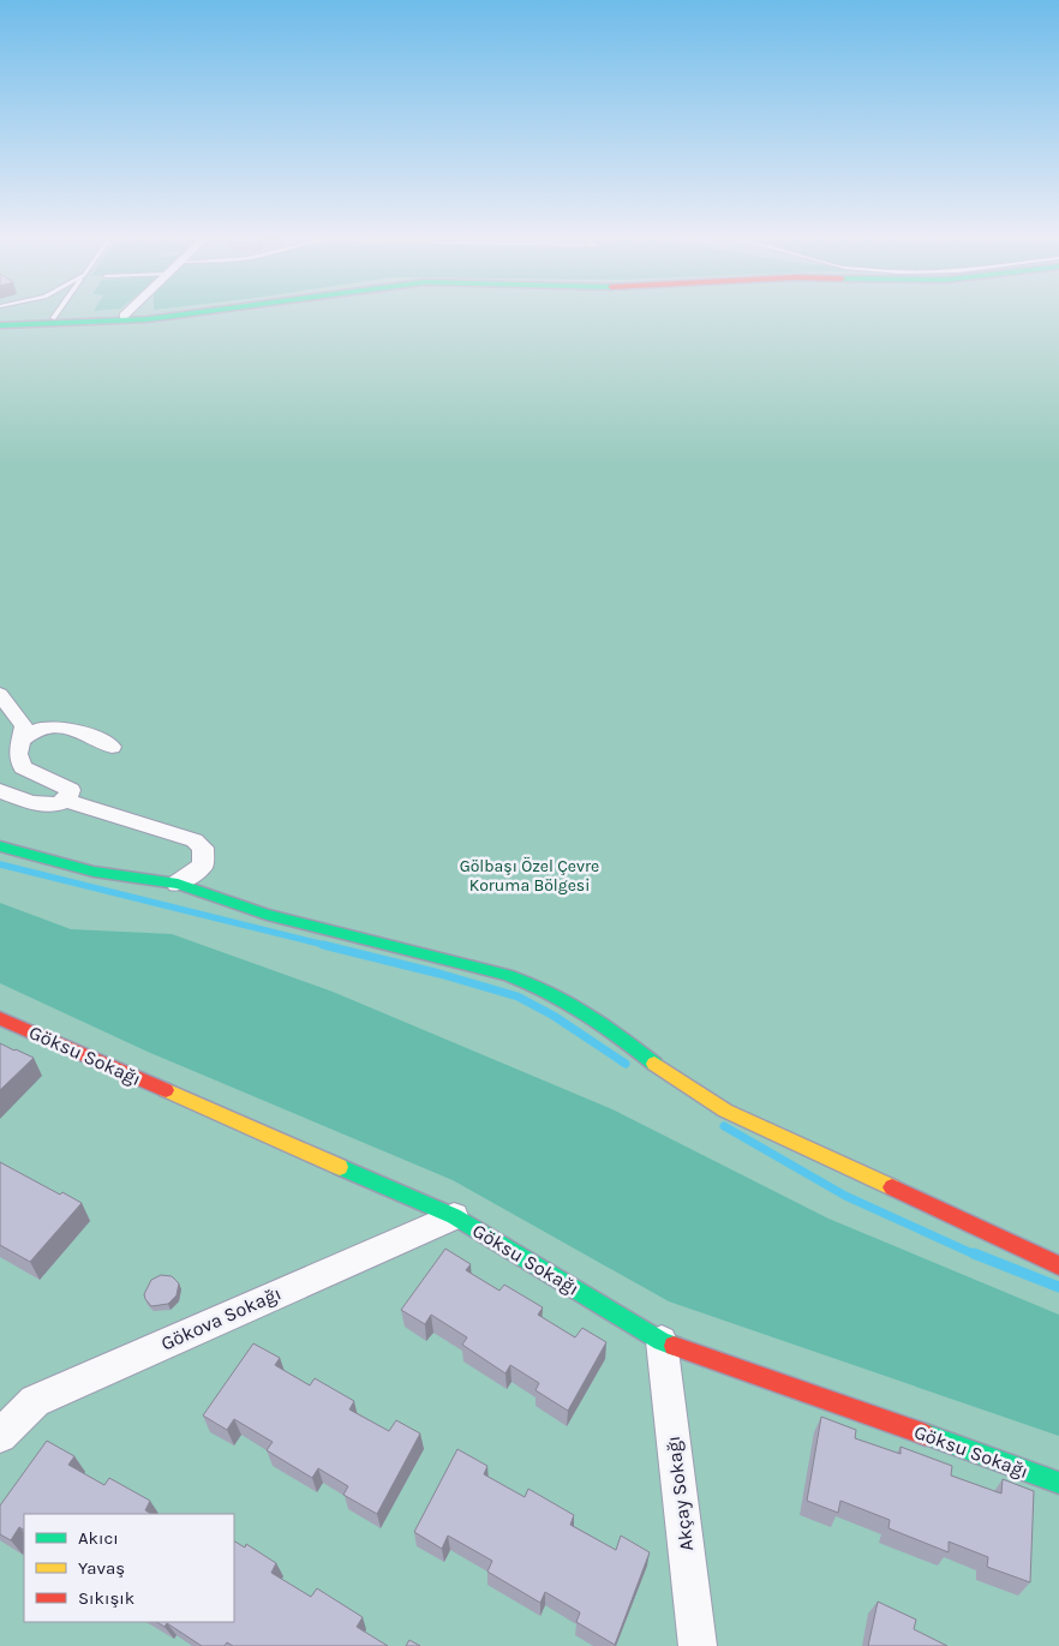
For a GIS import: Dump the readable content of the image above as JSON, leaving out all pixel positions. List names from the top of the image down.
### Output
{
  "streets": {
    "street": ["Göksu Sokağı", "Gökova Sokağı", "Akçay Sokağı"]
  },
  "crossings": [
    ["Göksu Sokağı", "Gökova Sokağı"],
    ["Göksu Sokağı", "Akçay Sokağı"]
  ],
  "parks": ["Gölbaşı Özel Çevre Koruma Bölgesi"],
  "legend": ["Akıcı", "Yavaş", "Sıkışık"]
}
